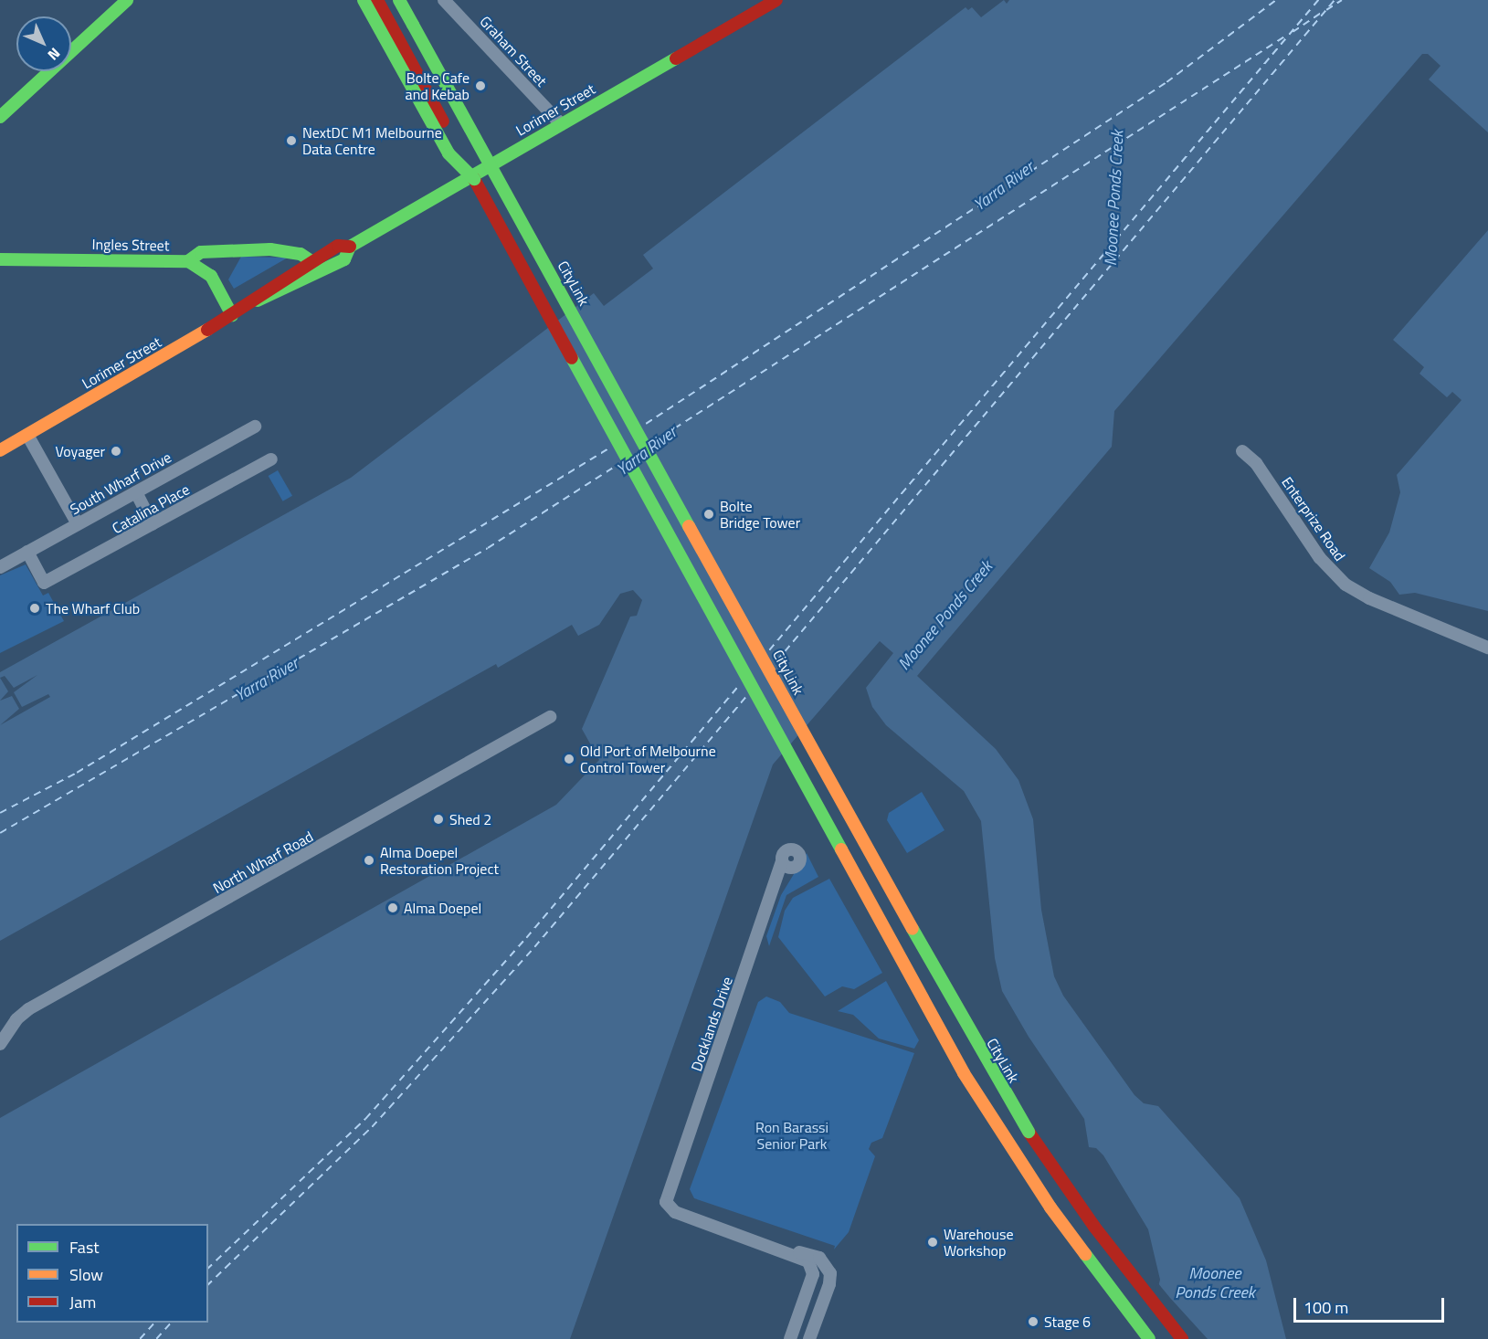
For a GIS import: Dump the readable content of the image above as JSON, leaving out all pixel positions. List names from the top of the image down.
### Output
{
  "streets": {
    "main road": ["Lorimer Street", "Ingles Street", "CityLink"],
    "street": [
      "Graham Street",
      "South Wharf Drive",
      "Catalina Place",
      "Enterprize Road",
      "North Wharf Road",
      "Docklands Drive"
    ]
  },
  "crossings": [
    ["Graham Street", "Lorimer Street"],
    ["Lorimer Street", "Ingles Street"],
    ["South Wharf Drive", "Catalina Place"]
  ],
  "water": ["Yarra River", "Moonee Ponds Creek"],
  "parks": ["Ron Barassi Senior Park"],
  "places": [
    "Bolte Cafe and Kebab",
    "NextDC M1 Melbourne Data Centre",
    "Voyager",
    "Bolte Bridge Tower",
    "The Wharf Club",
    "Old Port of Melbourne Control Tower",
    "Shed 2",
    "Alma Doepel Restoration Project",
    "Alma Doepel",
    "Warehouse Workshop",
    "Stage 6"
  ],
  "legend": ["Fast", "Slow", "Jam"],
  "scale_bar": "100 m",
  "north": "bottom right"
}
